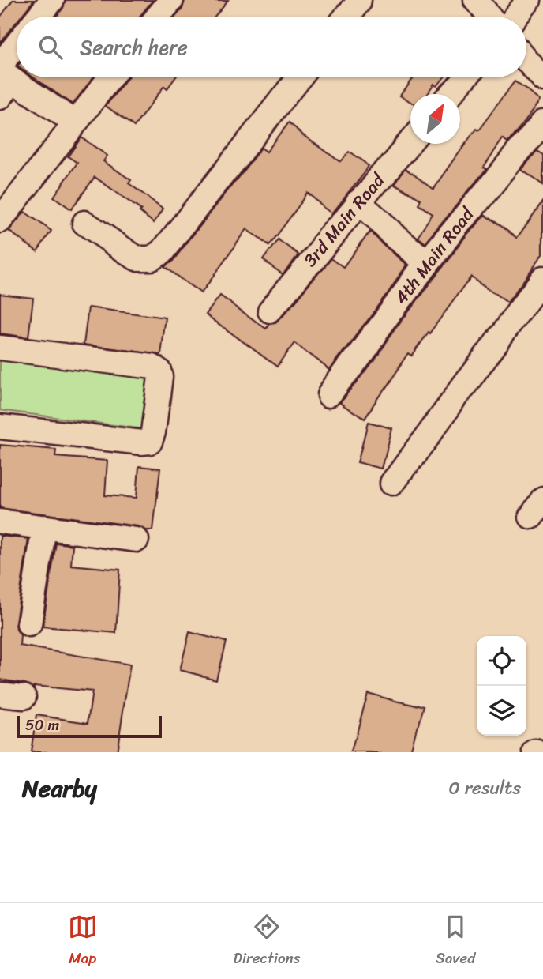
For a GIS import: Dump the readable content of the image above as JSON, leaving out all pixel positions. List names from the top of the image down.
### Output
{
  "streets": {
    "street": ["3rd Main Road", "4th Main Road"]
  },
  "scale_bar": "50 m",
  "north": "top right",
  "page": {
    "search": "Search here",
    "scale": "50 m",
    "heading": ["Nearby", "0 results"],
    "nav": ["Map", "Directions", "Saved"]
  }
}
